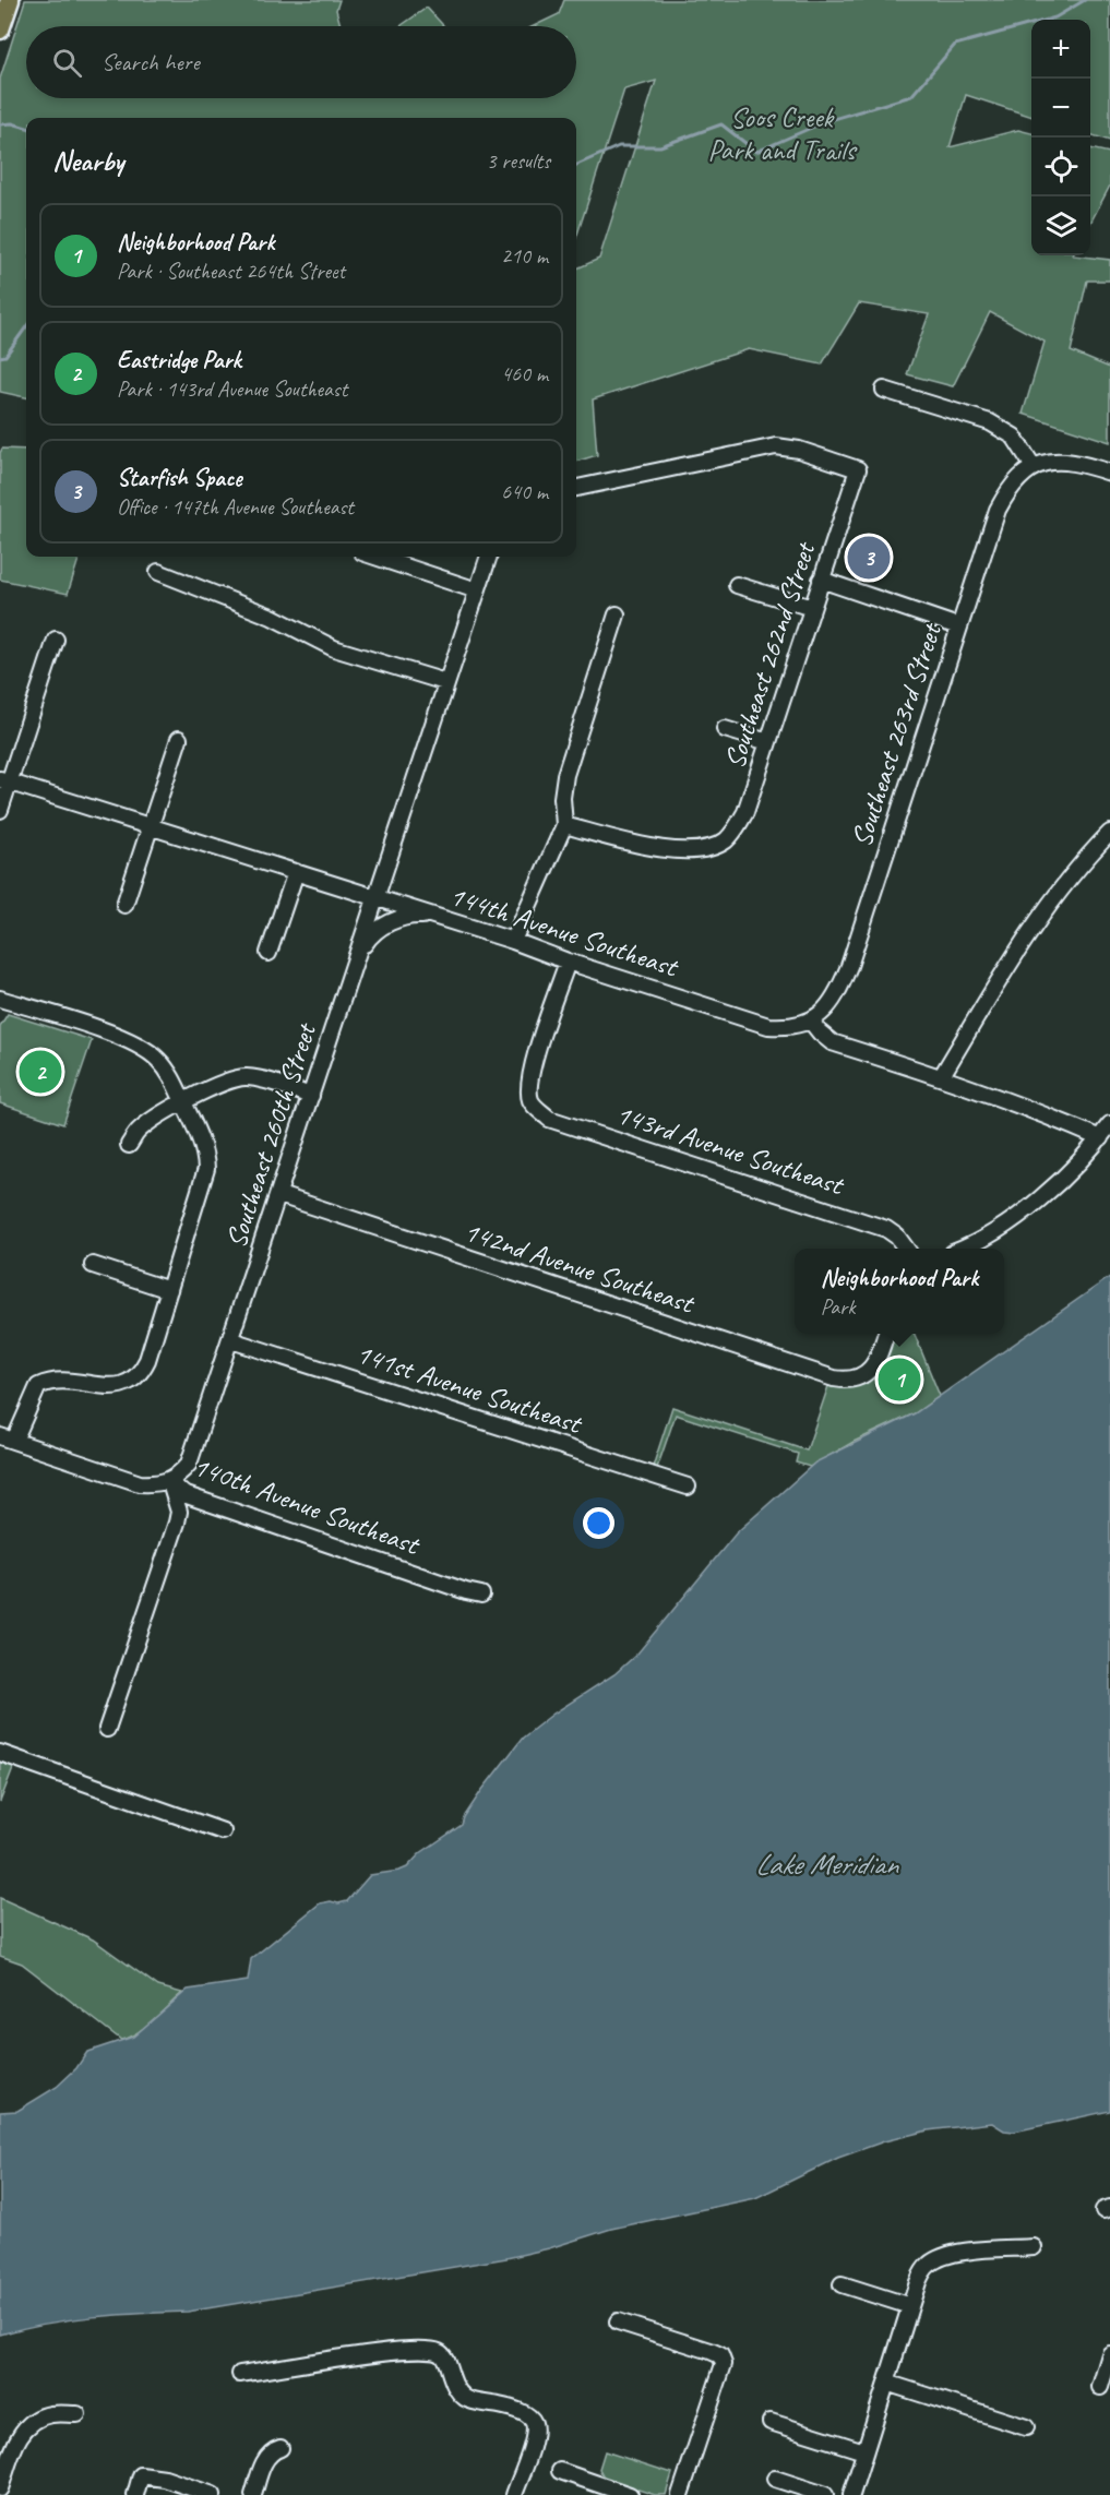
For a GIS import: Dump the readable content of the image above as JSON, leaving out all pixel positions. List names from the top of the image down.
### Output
{
  "streets": {
    "street": [
      "Southeast 262nd Street",
      "Southeast 263rd Street",
      "144th Avenue Southeast",
      "Southeast 260th Street",
      "143rd Avenue Southeast",
      "142nd Avenue Southeast",
      "141st Avenue Southeast",
      "140th Avenue Southeast"
    ]
  },
  "crossings": [
    ["Southeast 263rd Street", "144th Avenue Southeast"],
    ["144th Avenue Southeast", "Southeast 260th Street"],
    ["144th Avenue Southeast", "143rd Avenue Southeast"],
    ["Southeast 260th Street", "142nd Avenue Southeast"],
    ["Southeast 260th Street", "141st Avenue Southeast"],
    ["Southeast 260th Street", "140th Avenue Southeast"]
  ],
  "water": ["Lake Meridian"],
  "parks": ["Soos Creek Park and Trails"],
  "page": {
    "map_buttons": ["+", "−"],
    "search": "Search here",
    "heading": ["Nearby", "3 results"],
    "list": [
      {
        "mark": "1",
        "name": "Neighborhood Park",
        "note": "Park · Southeast 264th Street",
        "value": "210 m"
      },
      {
        "mark": "2",
        "name": "Eastridge Park",
        "note": "Park · 143rd Avenue Southeast",
        "value": "460 m"
      },
      {
        "mark": "3",
        "name": "Starfish Space",
        "note": "Office · 147th Avenue Southeast",
        "value": "640 m"
      }
    ],
    "pins": ["3", "2", "1"],
    "popup": ["Neighborhood Park", "Park"]
  }
}
